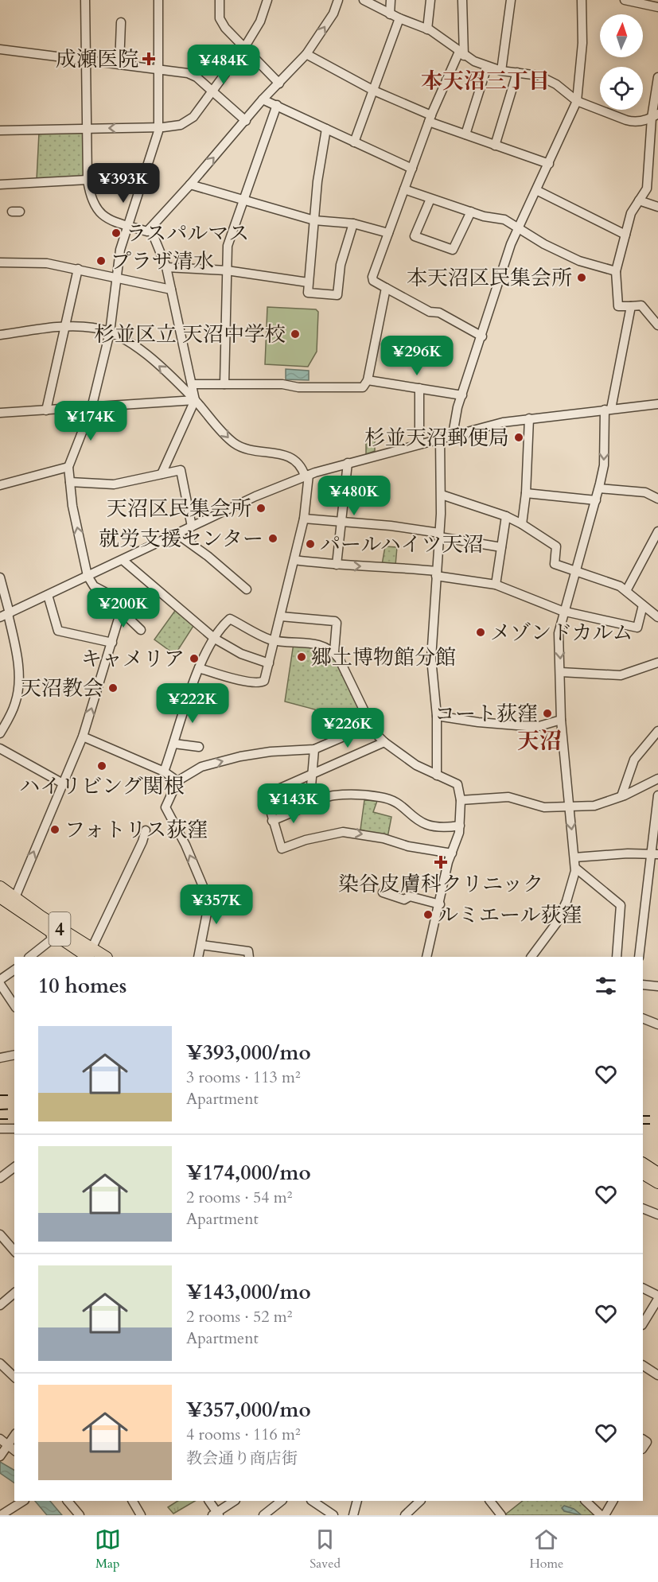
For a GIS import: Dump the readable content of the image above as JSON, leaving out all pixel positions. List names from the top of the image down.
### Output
{
  "streets": {
    "main road": ["4"]
  },
  "districts": ["本天沼三丁目", "天沼"],
  "places": {
    "health": ["成瀬医院", "染谷皮膚科クリニック"],
    "other": [
      "ラスパルマス",
      "プラザ清水",
      "本天沼区民集会所",
      "杉並区立 天沼中学校",
      "杉並天沼郵便局",
      "天沼区民集会所",
      "就労支援センター",
      "パールハイツ天沼",
      "メゾンドカルム",
      "郷土博物館分館",
      "キャメリア",
      "天沼教会",
      "コート荻窪",
      "ハイリビング関根",
      "フォトリス荻窪",
      "ルミエール荻窪"
    ]
  },
  "north": "top",
  "page": {
    "price": [
      "¥484K",
      "¥393K",
      "¥296K",
      "¥174K",
      "¥480K",
      "¥200K",
      "¥222K",
      "¥226K",
      "¥143K",
      "¥357K"
    ],
    "heading": "10 homes",
    "list": [
      {
        "name": "¥393,000/mo",
        "note": "3 rooms · 113 m² · Apartment"
      },
      {
        "name": "¥174,000/mo",
        "note": "2 rooms · 54 m² · Apartment"
      },
      {
        "name": "¥143,000/mo",
        "note": "2 rooms · 52 m² · Apartment"
      },
      {
        "name": "¥357,000/mo",
        "note": "4 rooms · 116 m² · 教会通り商店街"
      }
    ],
    "tabs": ["Map", "Saved", "Home"]
  }
}
